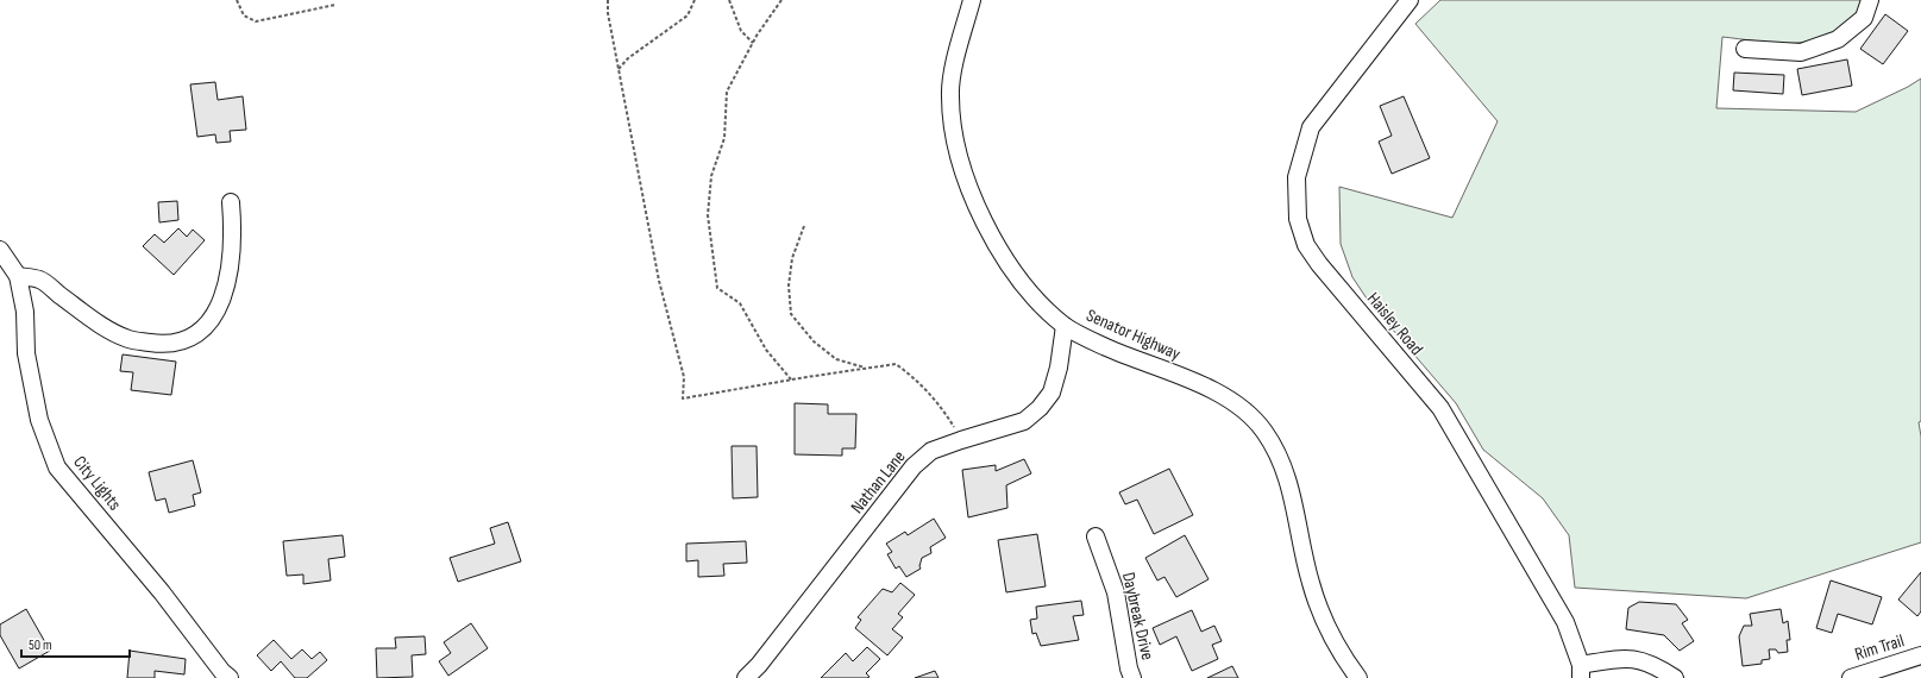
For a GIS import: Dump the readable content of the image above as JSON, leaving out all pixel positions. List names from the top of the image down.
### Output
{
  "streets": {
    "street": [
      "Haisley Road",
      "Senator Highway",
      "Nathan Lane",
      "City Lights",
      "Daybreak Drive",
      "Rim Trail"
    ]
  },
  "crossings": [
    ["Senator Highway", "Nathan Lane"]
  ],
  "scale_bar": "50 m"
}
